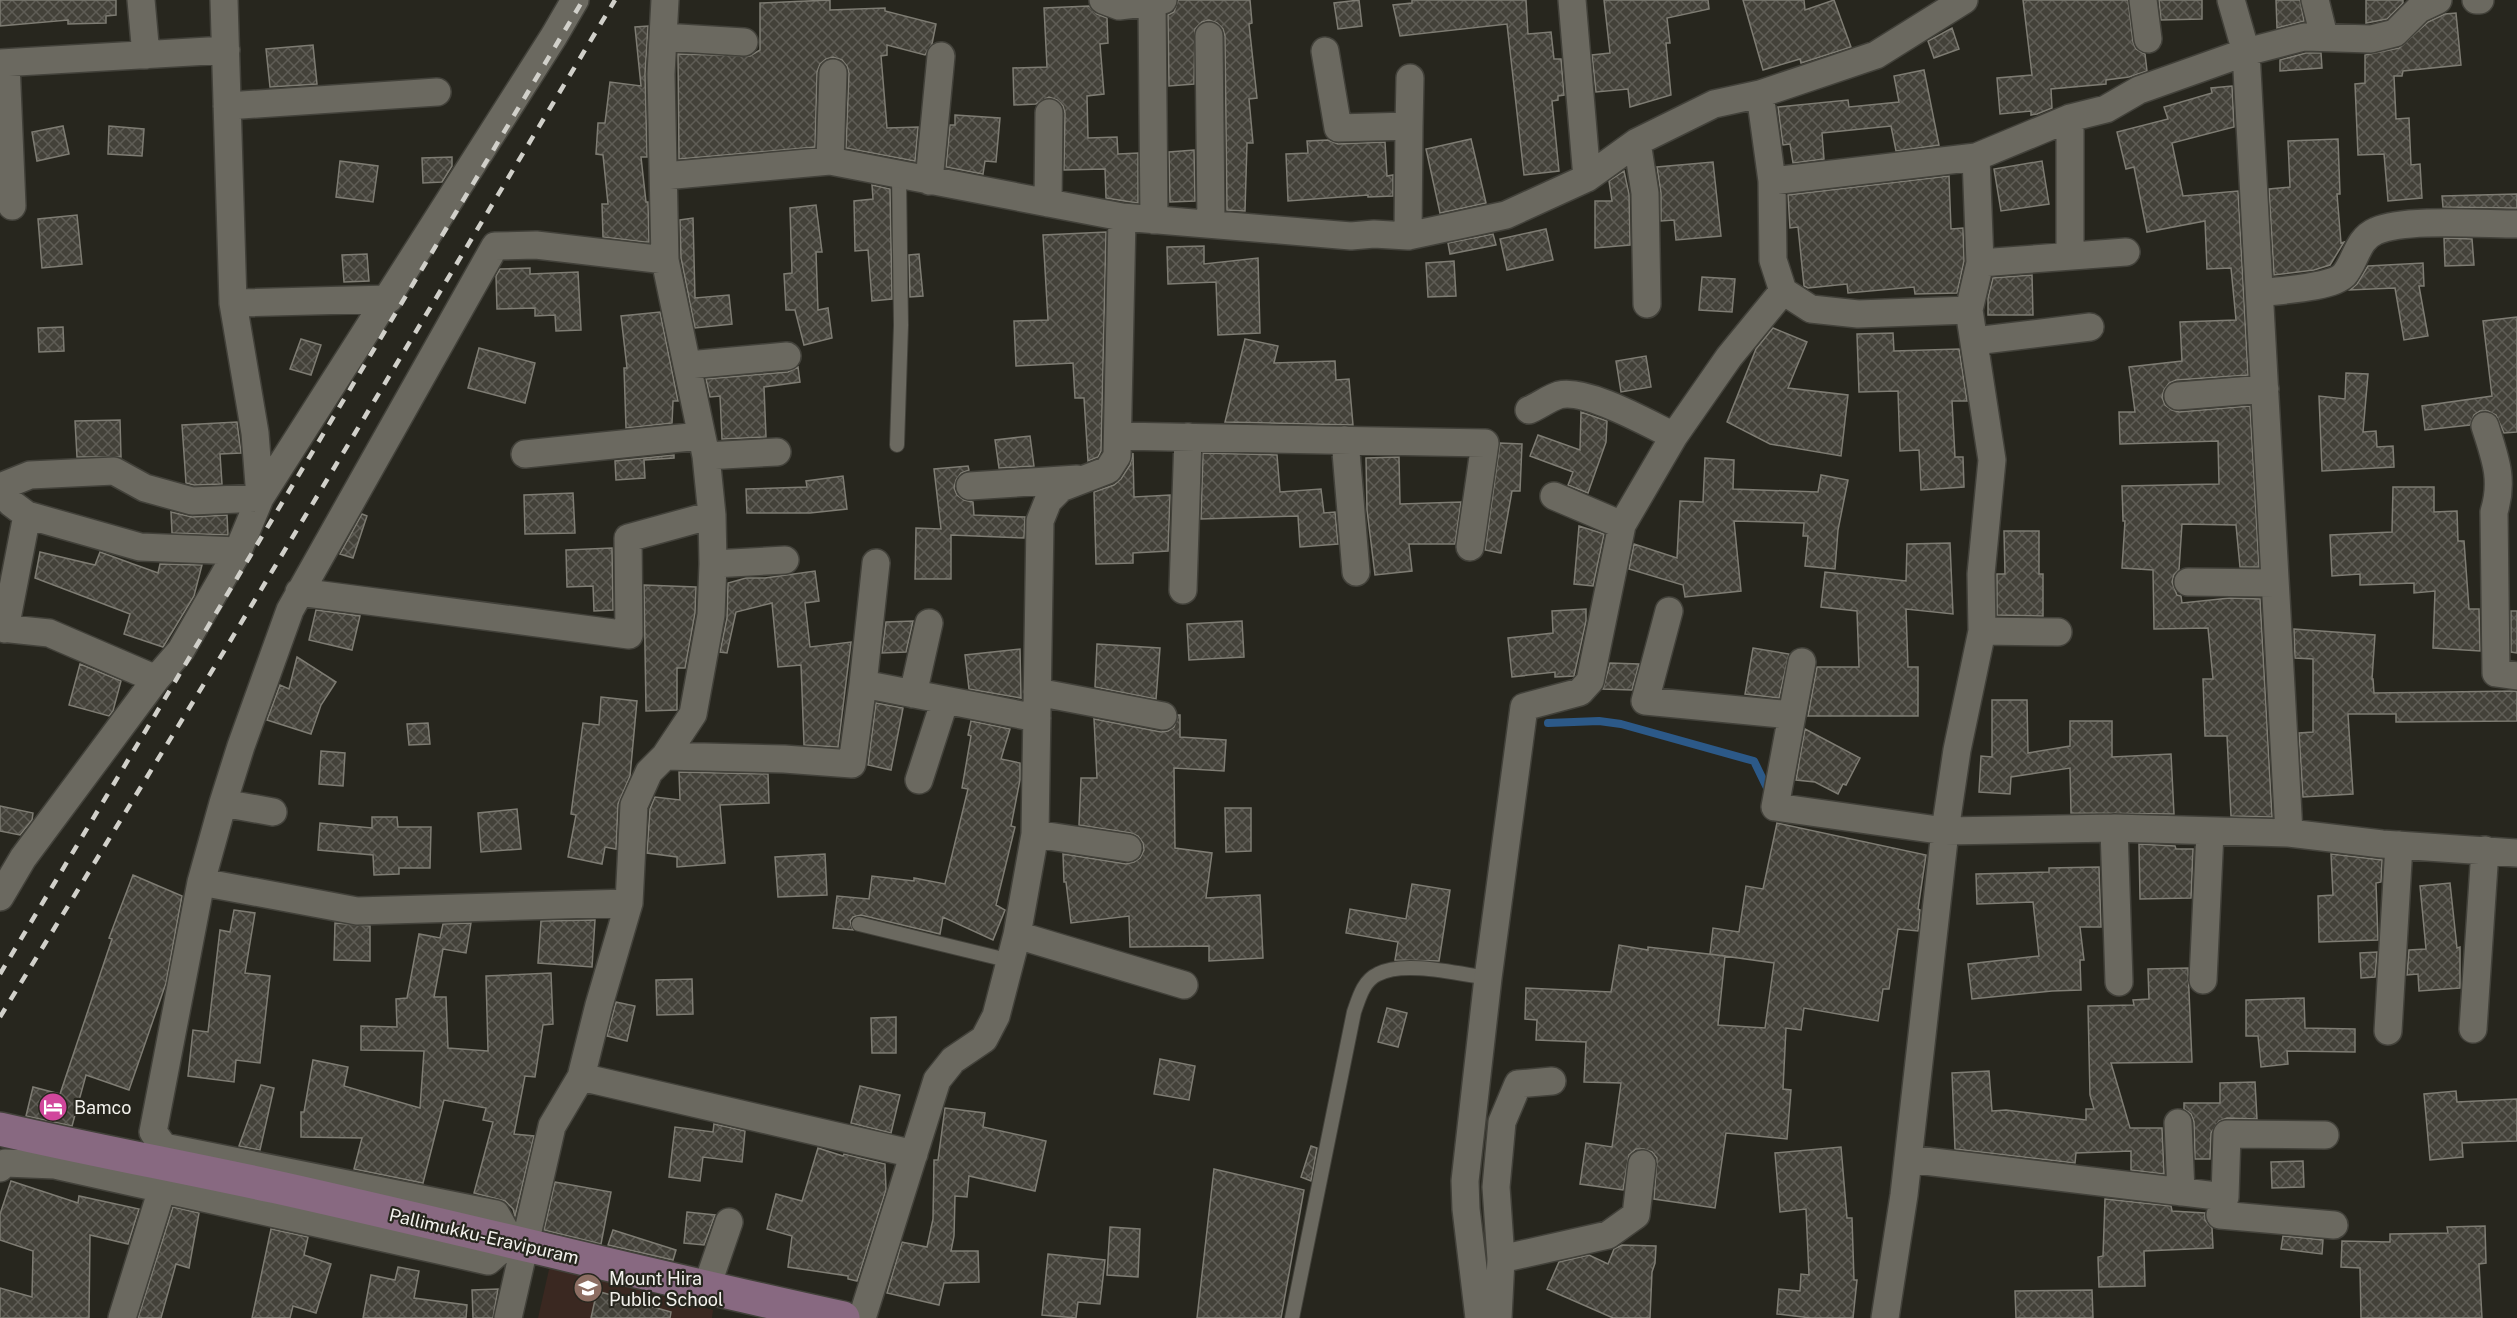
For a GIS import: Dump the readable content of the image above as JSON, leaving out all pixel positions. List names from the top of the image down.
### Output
{
  "streets": {
    "main road": ["Pallimukku-Eravipuram"]
  },
  "places": {
    "hotel": ["Bamco"],
    "school or university": ["Mount Hira Public School"]
  }
}
